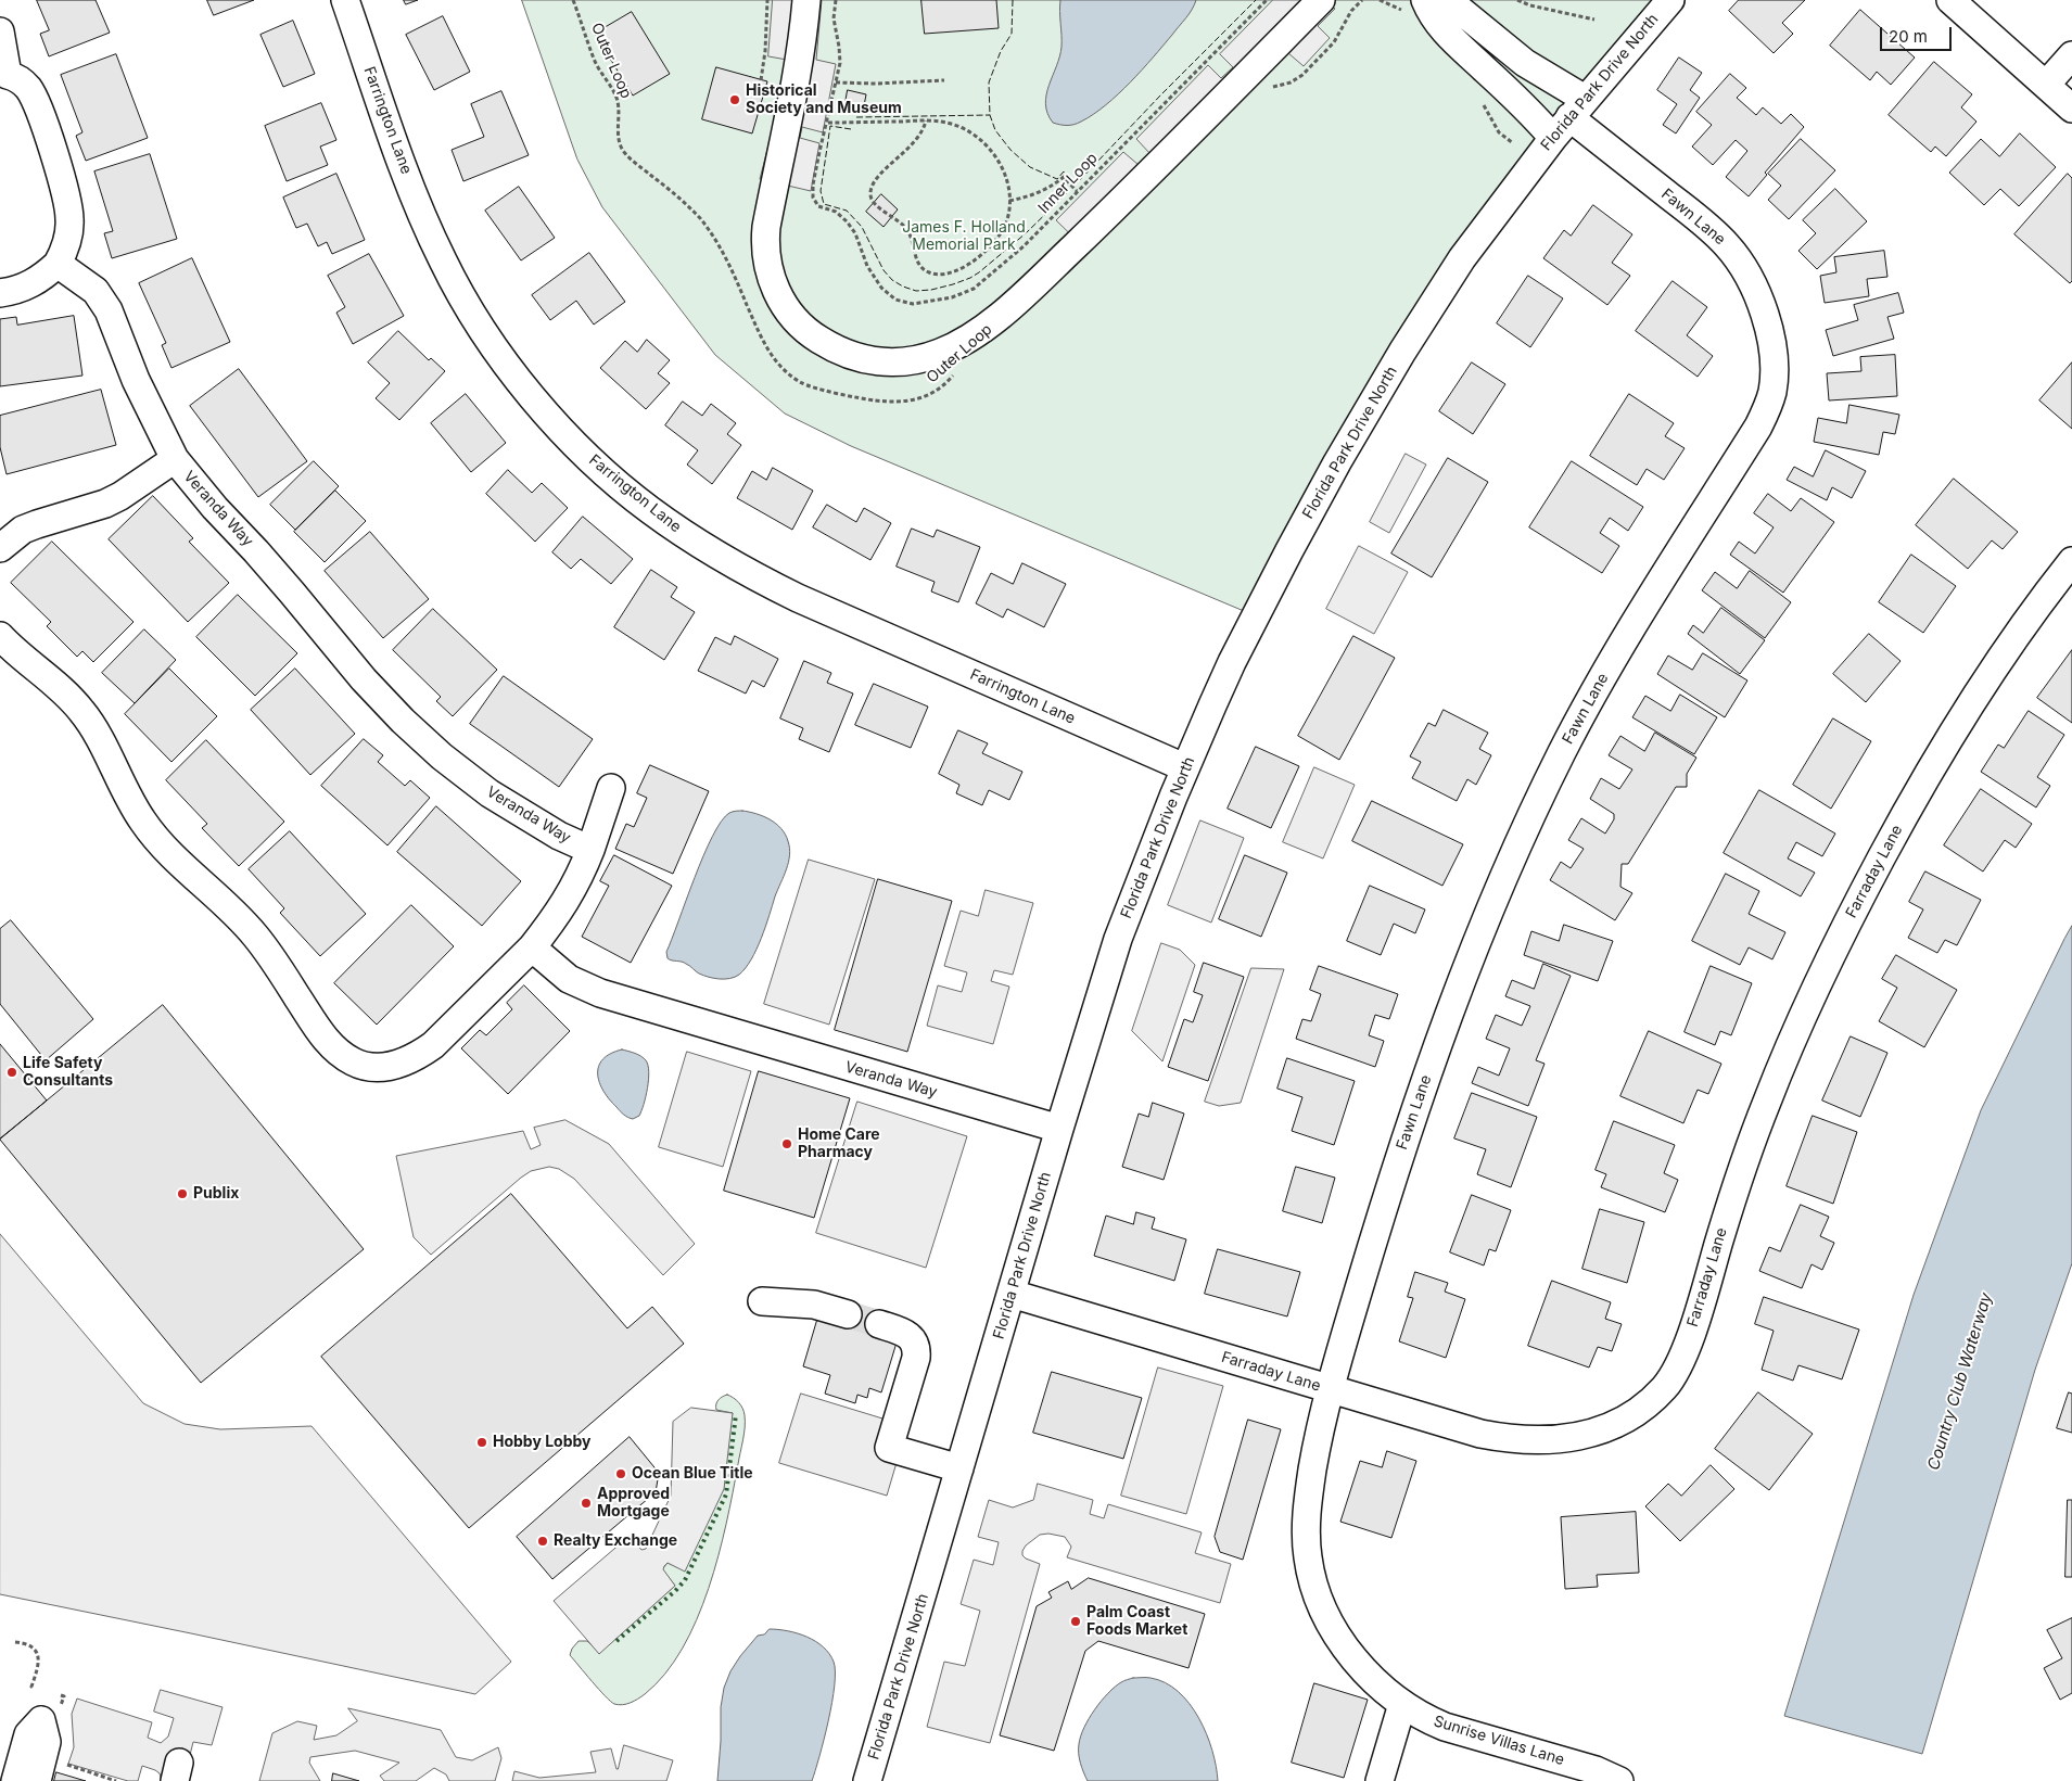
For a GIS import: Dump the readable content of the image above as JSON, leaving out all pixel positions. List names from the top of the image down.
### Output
{
  "streets": {
    "street": [
      "Florida Park Drive North",
      "Farrington Lane",
      "Fawn Lane",
      "Veranda Way",
      "Farraday Lane",
      "Sunrise Villas Lane"
    ],
    "path": ["Outer Loop", "Inner Loop"]
  },
  "crossings": [
    ["Florida Park Drive North", "Farrington Lane"],
    ["Florida Park Drive North", "Fawn Lane"],
    ["Florida Park Drive North", "Veranda Way"],
    ["Florida Park Drive North", "Farraday Lane"],
    ["Fawn Lane", "Farraday Lane"],
    ["Fawn Lane", "Sunrise Villas Lane"],
    ["Farraday Lane", "Sunrise Villas Lane"]
  ],
  "water": ["Country Club Waterway"],
  "parks": ["James F. Holland Memorial Park"],
  "places": [
    "Historical Society and Museum",
    "Life Safety Consultants",
    "Home Care Pharmacy",
    "Publix",
    "Hobby Lobby",
    "Ocean Blue Title",
    "Approved Mortgage",
    "Realty Exchange",
    "Palm Coast Foods Market"
  ],
  "scale_bar": "20 m"
}
